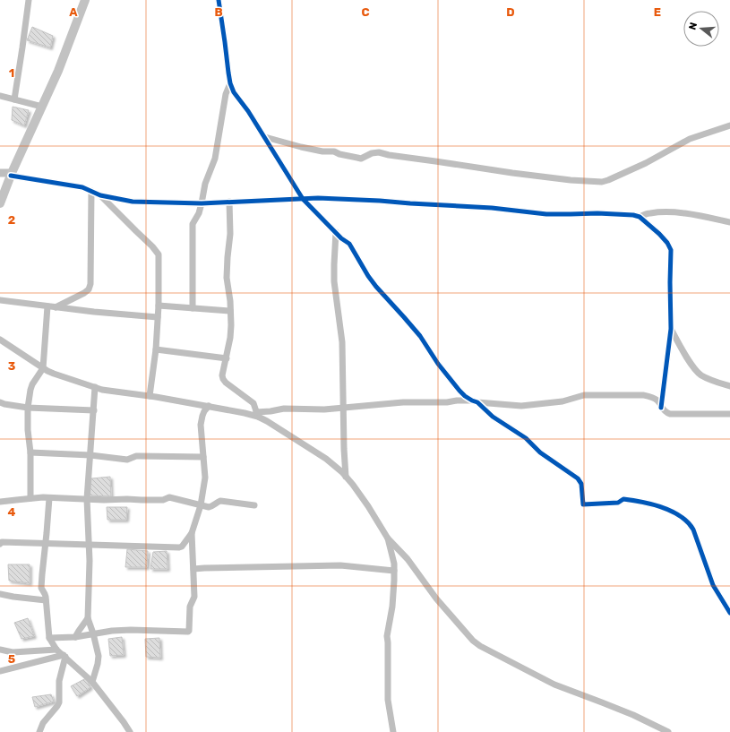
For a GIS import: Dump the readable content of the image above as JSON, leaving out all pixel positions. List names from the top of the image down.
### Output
{
  "north": "left",
  "grid": {
    "columns": [
      "A",
      "B",
      "C",
      "D",
      "E"
    ],
    "rows": [
      "1",
      "2",
      "3",
      "4",
      "5"
    ]
  }
}
